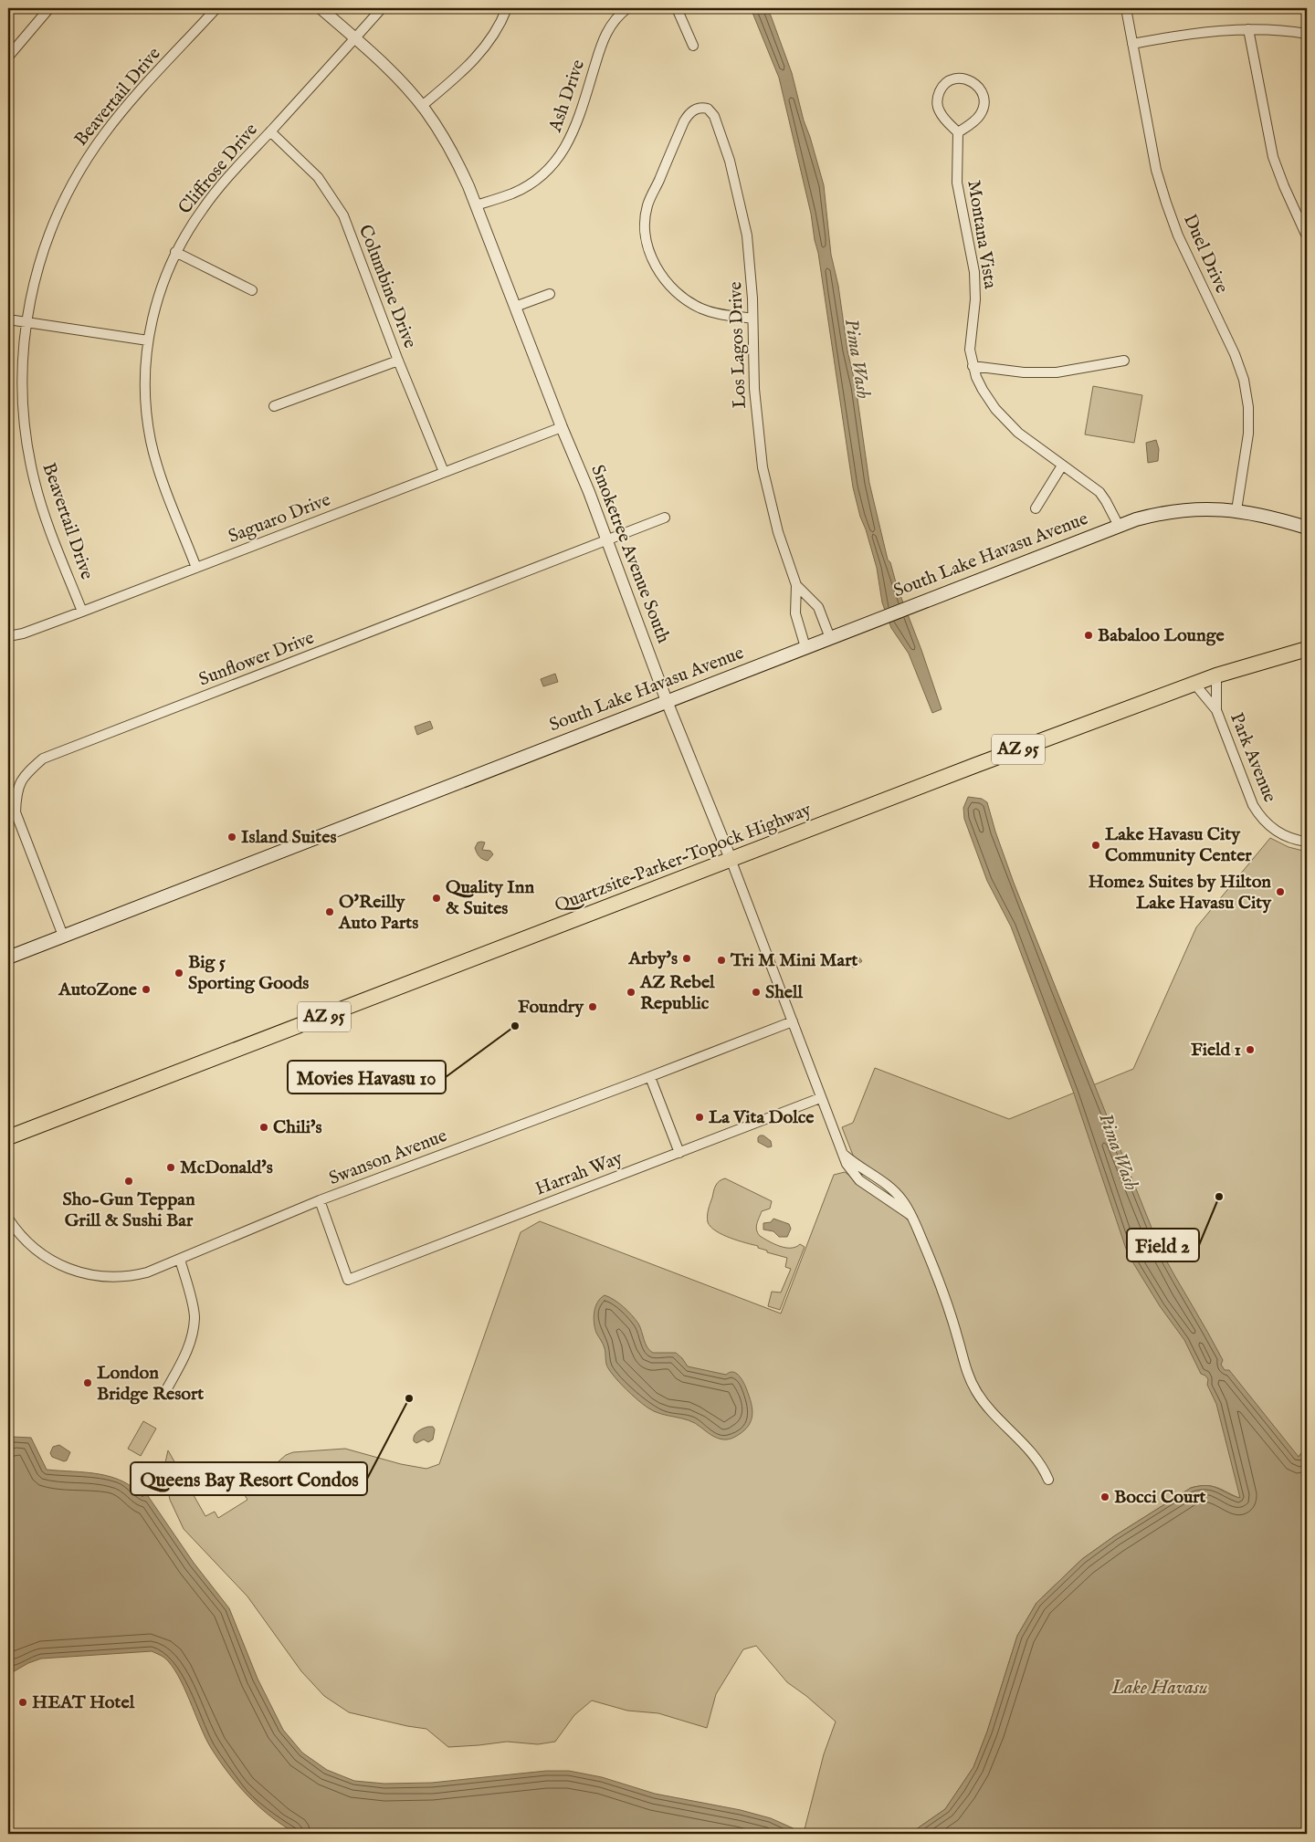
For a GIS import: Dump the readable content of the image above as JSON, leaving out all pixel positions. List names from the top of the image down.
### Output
{
  "streets": {
    "highway": ["AZ 95", "Quartzsite–Parker–Topock Highway"],
    "main road": ["South Lake Havasu Avenue"],
    "street": [
      "Ash Drive",
      "Beavertail Drive",
      "Cliffrose Drive",
      "Montana Vista",
      "Duel Drive",
      "Columbine Drive",
      "Los Lagos Drive",
      "Saguaro Drive",
      "Smoketree Avenue South",
      "Sunflower Drive",
      "Park Avenue",
      "Swanson Avenue",
      "Harrah Way"
    ]
  },
  "crossings": [
    ["Ash Drive", "Smoketree Avenue South"],
    ["Beavertail Drive", "Saguaro Drive"],
    ["Cliffrose Drive", "Columbine Drive"],
    ["Cliffrose Drive", "Saguaro Drive"],
    ["Cliffrose Drive", "Smoketree Avenue South"],
    ["Montana Vista", "South Lake Havasu Avenue"],
    ["Duel Drive", "South Lake Havasu Avenue"],
    ["Columbine Drive", "Saguaro Drive"],
    ["Los Lagos Drive", "South Lake Havasu Avenue"],
    ["Saguaro Drive", "Smoketree Avenue South"],
    ["Smoketree Avenue South", "South Lake Havasu Avenue"],
    ["Smoketree Avenue South", "Sunflower Drive"],
    ["Smoketree Avenue South", "Quartzsite–Parker–Topock Highway"],
    ["Smoketree Avenue South", "Swanson Avenue"],
    ["Smoketree Avenue South", "Harrah Way"],
    ["South Lake Havasu Avenue", "Sunflower Drive"],
    ["AZ 95", "Park Avenue"],
    ["AZ 95", "Quartzsite–Parker–Topock Highway"],
    ["Park Avenue", "Quartzsite–Parker–Topock Highway"],
    ["Swanson Avenue", "Harrah Way"]
  ],
  "water": ["Pima Wash", "Lake Havasu"],
  "places": [
    "Babaloo Lounge",
    "Island Suites",
    "Lake Havasu City Community Center",
    "Home2 Suites by Hilton Lake Havasu City",
    "Quality Inn & Suites",
    "O'Reilly Auto Parts",
    "Arby's",
    "Tri M Mini Mart",
    "Big 5 Sporting Goods",
    "AutoZone",
    "AZ Rebel Republic",
    "Shell",
    "Foundry",
    "Movies Havasu 10",
    "Field 1",
    "La Vita Dolce",
    "Chili's",
    "McDonald's",
    "Sho-Gun Teppan Grill & Sushi Bar",
    "Field 2",
    "London Bridge Resort",
    "Queens Bay Resort Condos",
    "Bocci Court",
    "HEAT Hotel"
  ]
}
